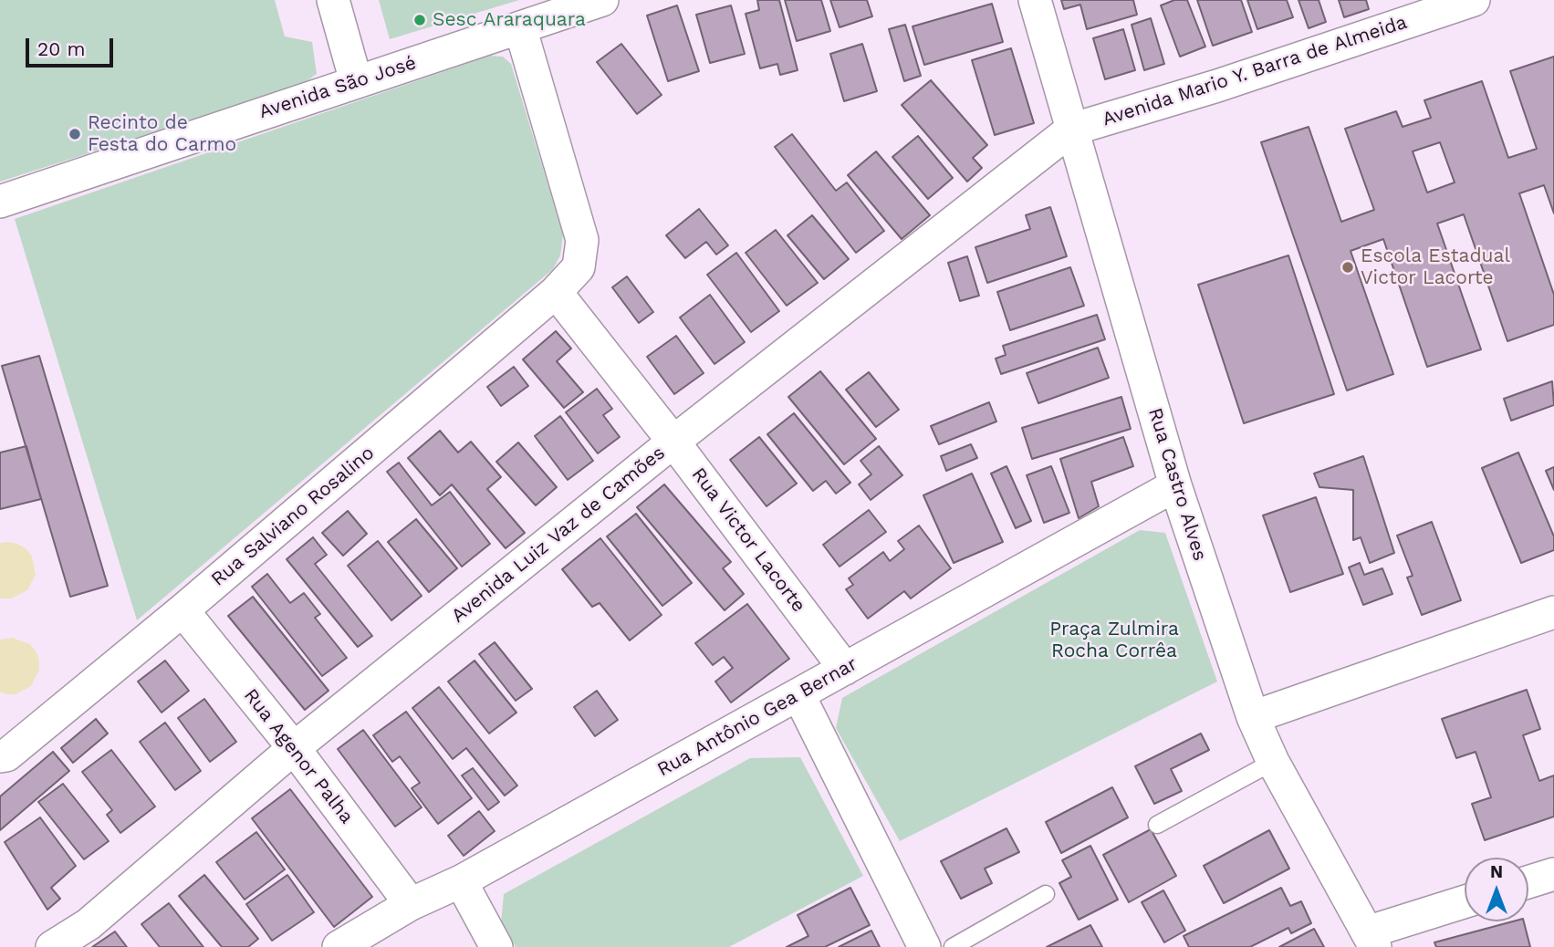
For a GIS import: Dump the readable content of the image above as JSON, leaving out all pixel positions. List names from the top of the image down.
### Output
{
  "streets": {
    "street": [
      "Avenida Mario Y. Barra de Almeida",
      "Avenida São José",
      "Rua Castro Alves",
      "Rua Salviano Rosalino",
      "Avenida Luiz Vaz de Camões",
      "Rua Victor Lacorte",
      "Rua Antônio Gea Bernar",
      "Rua Agenor Palha"
    ]
  },
  "crossings": [
    ["Avenida Mario Y. Barra de Almeida", "Rua Castro Alves"],
    ["Avenida Mario Y. Barra de Almeida", "Avenida Luiz Vaz de Camões"],
    ["Avenida São José", "Rua Salviano Rosalino"],
    ["Rua Castro Alves", "Avenida Luiz Vaz de Camões"],
    ["Rua Castro Alves", "Rua Antônio Gea Bernar"],
    ["Rua Salviano Rosalino", "Rua Victor Lacorte"],
    ["Rua Salviano Rosalino", "Rua Agenor Palha"],
    ["Avenida Luiz Vaz de Camões", "Rua Victor Lacorte"],
    ["Avenida Luiz Vaz de Camões", "Rua Agenor Palha"],
    ["Rua Victor Lacorte", "Rua Antônio Gea Bernar"],
    ["Rua Antônio Gea Bernar", "Rua Agenor Palha"]
  ],
  "parks": ["Praça Zulmira Rocha Corrêa"],
  "places": ["Sesc Araraquara", "Recinto de Festa do Carmo", "Escola Estadual Victor Lacorte"],
  "scale_bar": "20 m",
  "north": "top"
}
